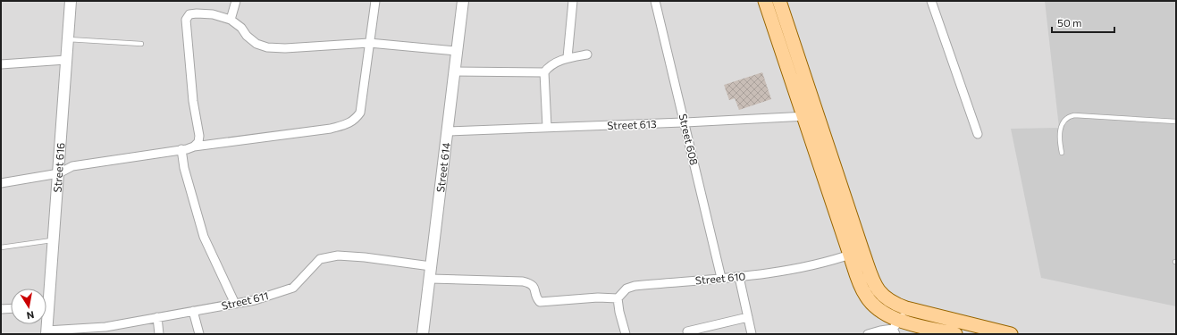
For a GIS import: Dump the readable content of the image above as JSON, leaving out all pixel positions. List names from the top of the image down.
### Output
{
  "streets": {
    "street": [
      "Street 613",
      "Street 608",
      "Street 616",
      "Street 614",
      "Street 610",
      "Street 611"
    ]
  },
  "crossings": [
    ["Street 613", "Street 608"],
    ["Street 613", "Street 614"],
    ["Street 608", "Street 610"],
    ["Street 614", "Street 611"]
  ],
  "scale_bar": "50 m",
  "north": "bottom"
}
